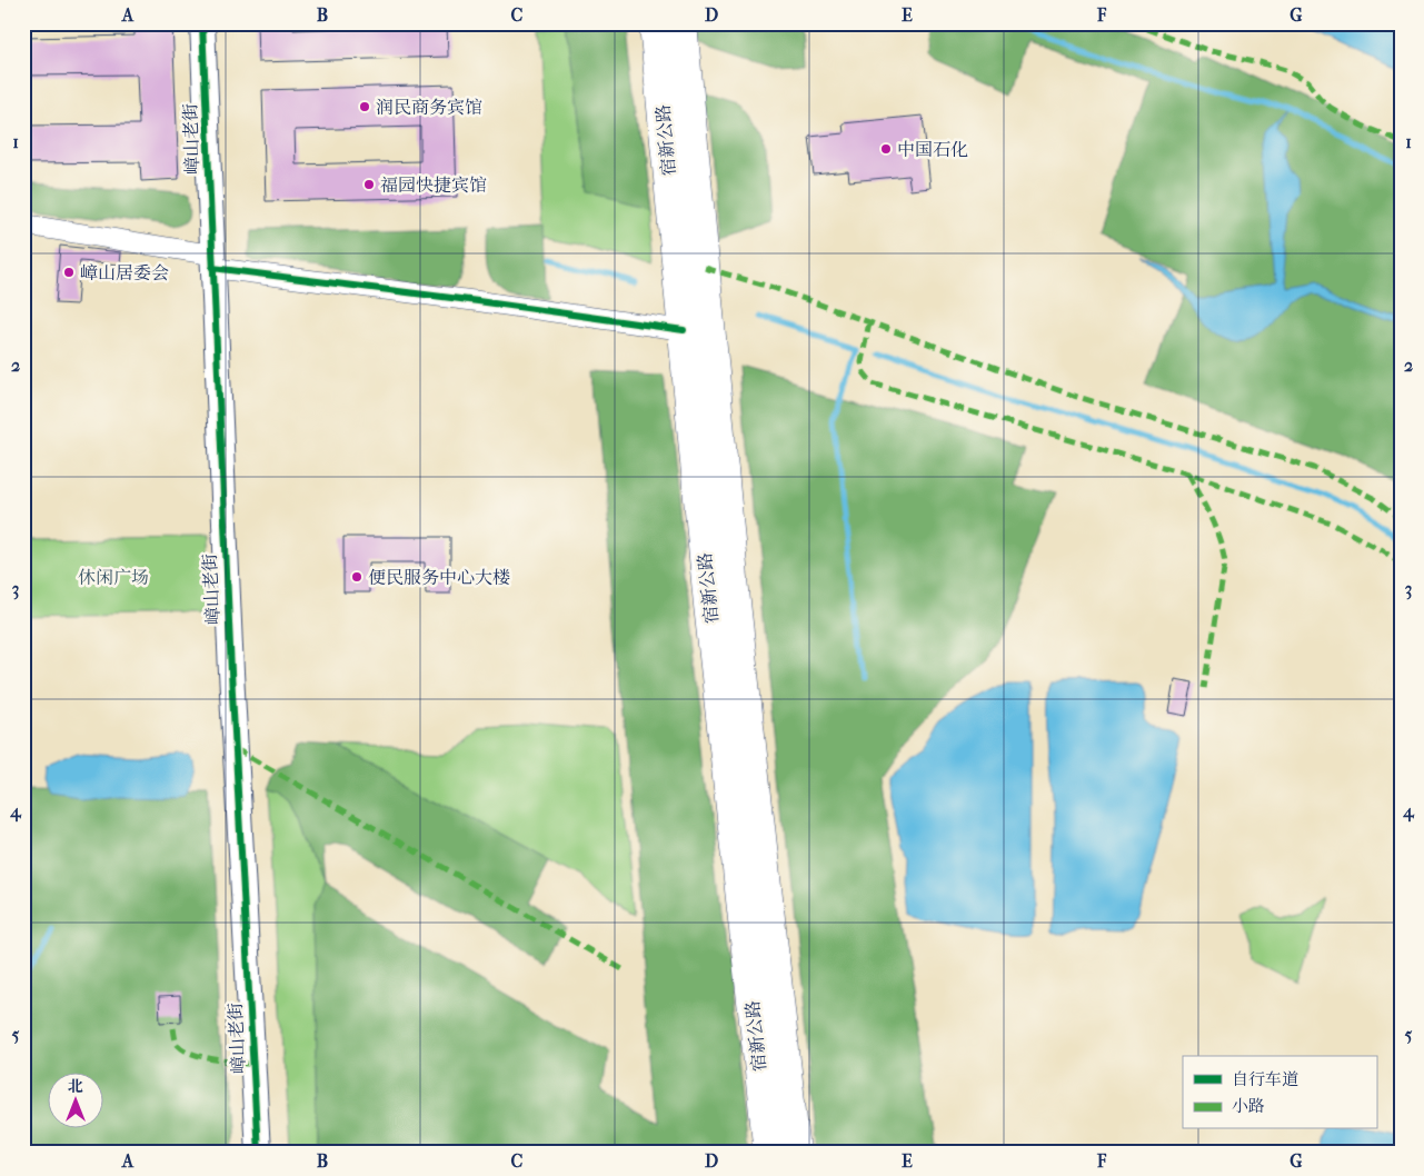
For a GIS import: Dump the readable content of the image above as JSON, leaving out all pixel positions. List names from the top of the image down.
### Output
{
  "streets": {
    "highway": ["宿新公路"],
    "street": ["嶂山老街"]
  },
  "parks": ["休闲广场"],
  "places": [
    "润民商务宾馆",
    "中国石化",
    "福园快捷宾馆",
    "嶂山居委会",
    "便民服务中心大楼"
  ],
  "legend": ["自行车道", "小路"],
  "north": "top",
  "grid": {
    "columns": [
      "A",
      "B",
      "C",
      "D",
      "E",
      "F",
      "G"
    ],
    "rows": [
      "1",
      "2",
      "3",
      "4",
      "5"
    ]
  }
}
